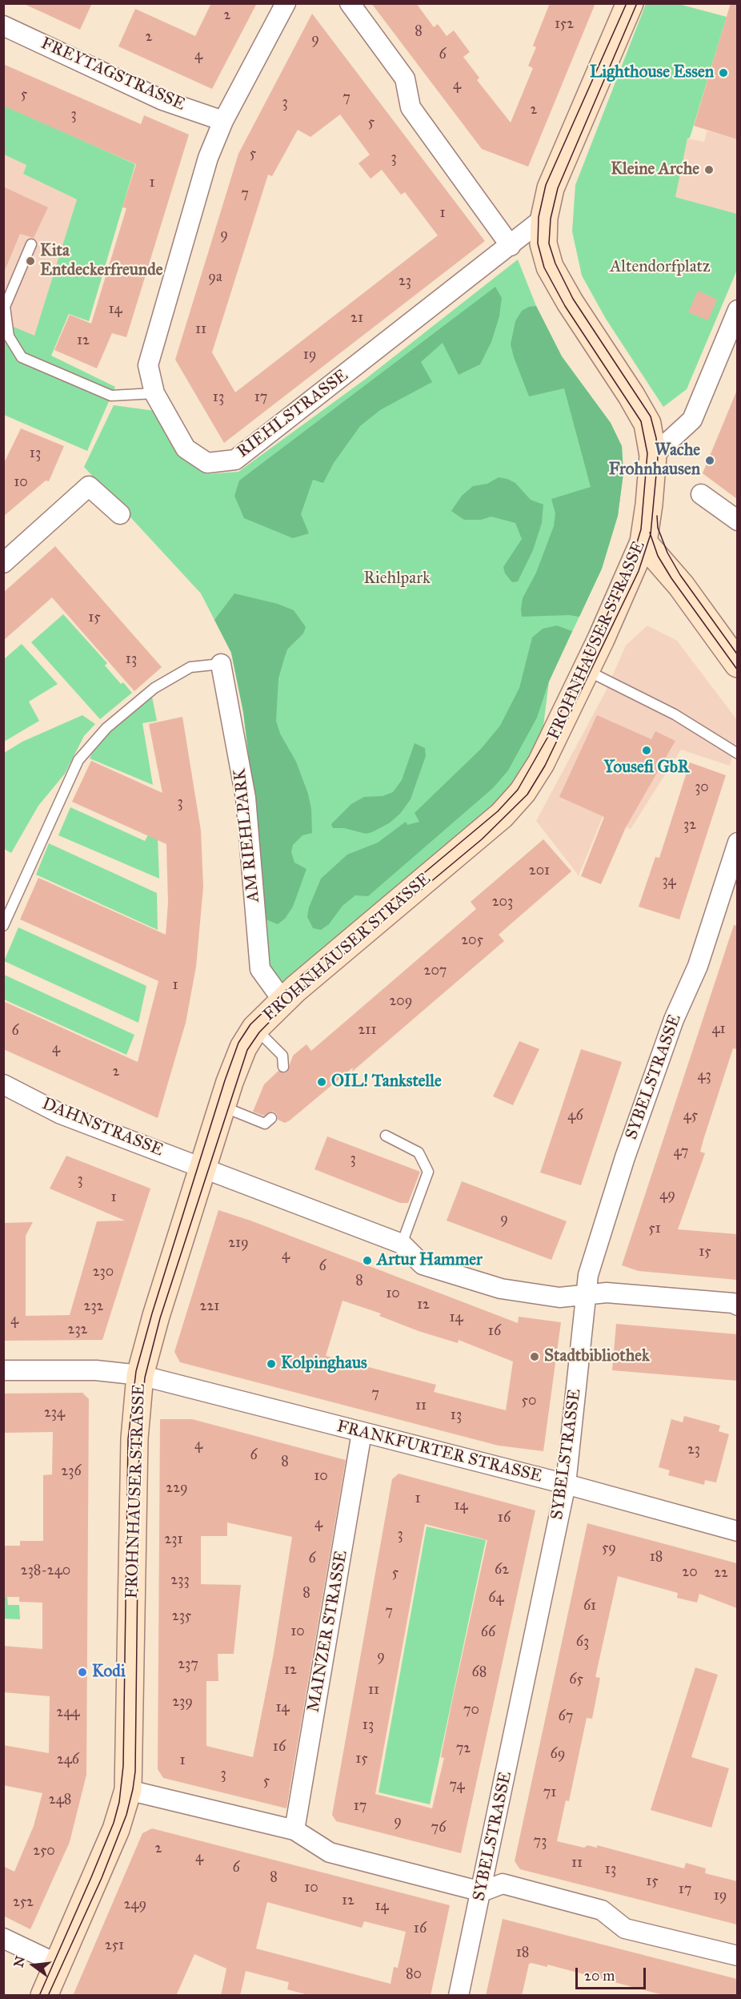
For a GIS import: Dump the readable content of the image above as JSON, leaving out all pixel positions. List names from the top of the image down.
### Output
{
  "streets": {
    "main road": ["FROHNHAUSER STRASSE"],
    "street": [
      "FREYTAGSTRASSE",
      "RIEHLSTRASSE",
      "AM RIEHLPARK",
      "SYBELSTRASSE",
      "DAHNSTRASSE",
      "FRANKFURTER STRASSE",
      "MAINZER STRASSE"
    ]
  },
  "crossings": [
    ["FREYTAGSTRASSE", "RIEHLSTRASSE"],
    ["RIEHLSTRASSE", "FROHNHAUSER STRASSE"],
    ["FROHNHAUSER STRASSE", "AM RIEHLPARK"],
    ["FROHNHAUSER STRASSE", "DAHNSTRASSE"],
    ["FROHNHAUSER STRASSE", "FRANKFURTER STRASSE"],
    ["SYBELSTRASSE", "FRANKFURTER STRASSE"],
    ["FRANKFURTER STRASSE", "MAINZER STRASSE"]
  ],
  "parks": ["Altendorfplatz", "Riehlpark"],
  "places": [
    "Lighthouse Essen",
    "Kleine Arche",
    "Kita Entdeckerfreunde",
    "Wache Frohnhausen",
    "Yousefi GbR",
    "OIL! Tankstelle",
    "Artur Hammer",
    "Stadtbibliothek",
    "Kolpinghaus",
    "Kodi"
  ],
  "house_numbers": [
    "2",
    "152",
    "8",
    "2",
    "9",
    "6",
    "4",
    "4",
    "5",
    "7",
    "3",
    "2",
    "3",
    "5",
    "5",
    "3",
    "1",
    "7",
    "1",
    "9",
    "9a",
    "23",
    "14",
    "21",
    "11",
    "12",
    "19",
    "13",
    "17",
    "13",
    "10",
    "15",
    "13",
    "30",
    "3",
    "32",
    "201",
    "34",
    "203",
    "205",
    "207",
    "1",
    "209",
    "41",
    "211",
    "6",
    "4",
    "2",
    "43",
    "46",
    "45",
    "47",
    "3",
    "3",
    "49",
    "1",
    "9",
    "51",
    "219",
    "15",
    "4",
    "6",
    "230",
    "8",
    "10",
    "12",
    "232",
    "221",
    "14",
    "4",
    "232",
    "16",
    "7",
    "50",
    "11",
    "234",
    "13",
    "4",
    "23",
    "6",
    "8",
    "236",
    "10",
    "229",
    "1",
    "14",
    "16",
    "4",
    "3",
    "231",
    "59",
    "18",
    "6",
    "62",
    "238-240",
    "20",
    "5",
    "22",
    "233",
    "8",
    "64",
    "61",
    "7",
    "235",
    "10",
    "66",
    "63",
    "9",
    "237",
    "12",
    "68",
    "65",
    "11",
    "239",
    "14",
    "70",
    "244",
    "67",
    "13",
    "16",
    "72",
    "69",
    "15",
    "246",
    "1",
    "3",
    "5",
    "74",
    "71",
    "248",
    "17",
    "9",
    "76",
    "73",
    "2",
    "250",
    "4",
    "11",
    "6",
    "13",
    "8",
    "15",
    "10",
    "17",
    "19",
    "12",
    "252",
    "249",
    "14",
    "16",
    "251",
    "18",
    "80"
  ],
  "scale_bar": "20 m",
  "north": "left"
}
